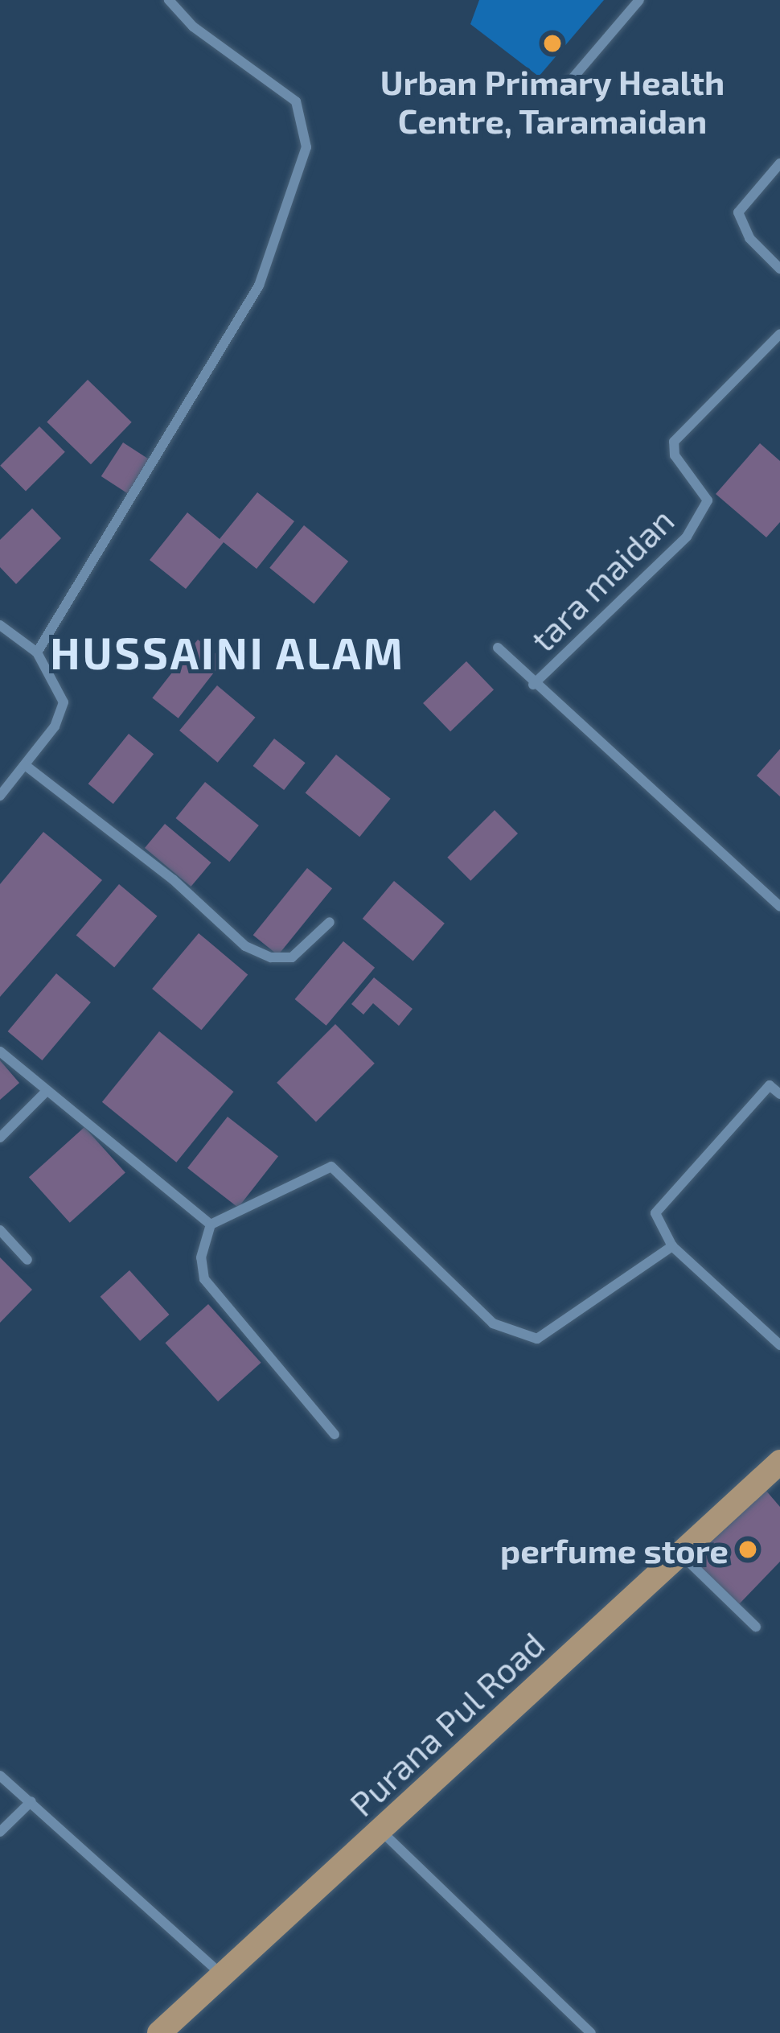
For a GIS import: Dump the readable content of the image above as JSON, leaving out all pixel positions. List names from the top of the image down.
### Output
{
  "streets": {
    "main road": ["Purana Pul Road"],
    "street": ["tara maidan"]
  },
  "districts": ["HUSSAINI ALAM"],
  "places": ["Urban Primary Health Centre, Taramaidan", "perfume store"]
}
